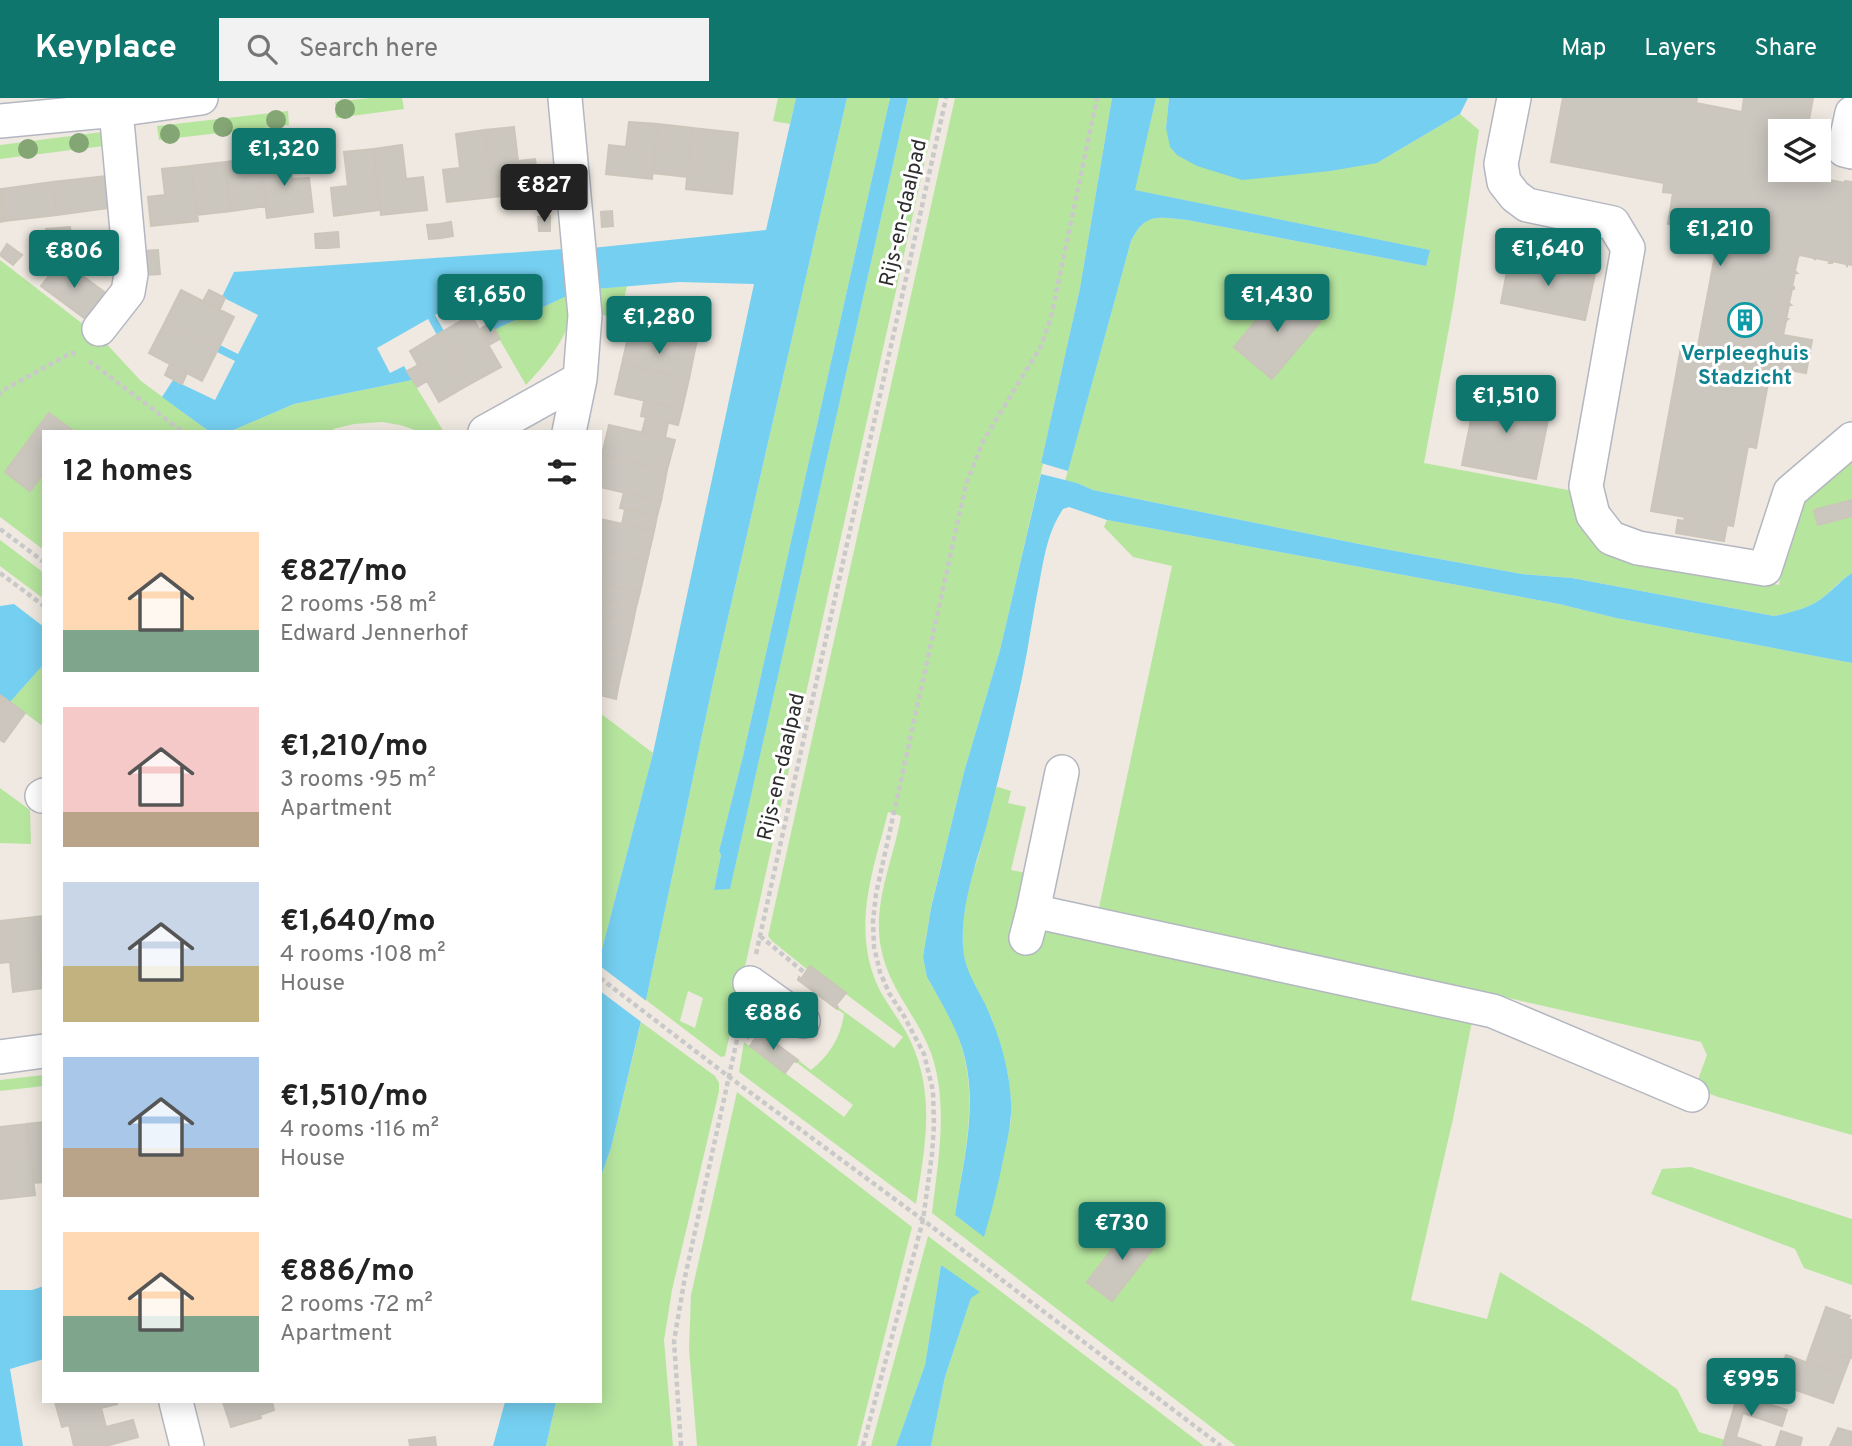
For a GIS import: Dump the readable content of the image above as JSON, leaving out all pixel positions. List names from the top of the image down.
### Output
{
  "streets": {
    "path": ["Rijs-en-daalpad"]
  },
  "places": {
    "building": ["Verpleeghuis Stadzicht"]
  },
  "page": {
    "header": "Keyplace",
    "search": "Search here",
    "nav": ["Map", "Layers", "Share"],
    "price": [
      "€1,320",
      "€827",
      "€1,210",
      "€1,640",
      "€806",
      "€1,650",
      "€1,430",
      "€1,280",
      "€1,510",
      "€886",
      "€730",
      "€995"
    ],
    "heading": "12 homes",
    "list": [
      {
        "name": "€827/mo",
        "note": "2 rooms · 58 m² · Edward Jennerhof"
      },
      {
        "name": "€1,210/mo",
        "note": "3 rooms · 95 m² · Apartment"
      },
      {
        "name": "€1,640/mo",
        "note": "4 rooms · 108 m² · House"
      },
      {
        "name": "€1,510/mo",
        "note": "4 rooms · 116 m² · House"
      },
      {
        "name": "€886/mo",
        "note": "2 rooms · 72 m² · Apartment"
      }
    ]
  }
}
